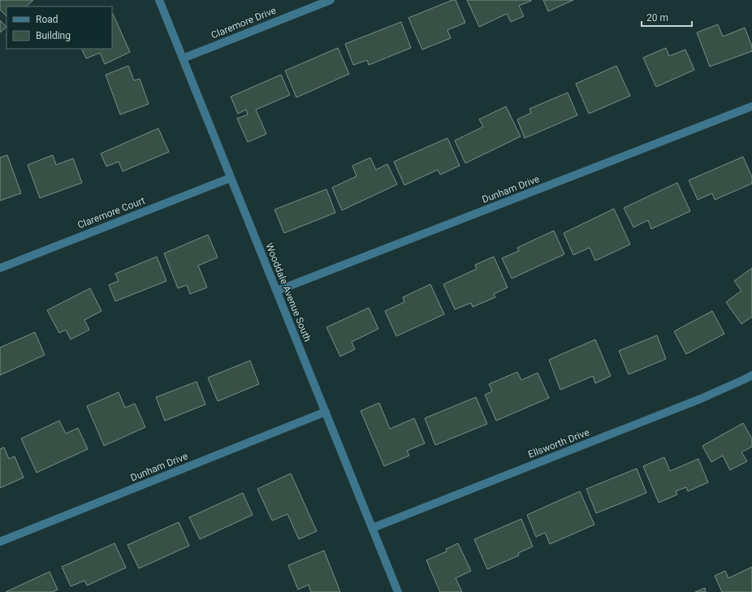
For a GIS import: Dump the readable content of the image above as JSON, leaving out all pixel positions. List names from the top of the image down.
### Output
{
  "streets": {
    "street": [
      "Claremore Drive",
      "Dunham Drive",
      "Claremore Court",
      "Wooddale Avenue South",
      "Ellsworth Drive"
    ]
  },
  "crossings": [
    ["Claremore Drive", "Wooddale Avenue South"],
    ["Dunham Drive", "Wooddale Avenue South"],
    ["Claremore Court", "Wooddale Avenue South"],
    ["Wooddale Avenue South", "Ellsworth Drive"]
  ],
  "legend": ["Road", "Building"],
  "scale_bar": "20 m"
}
